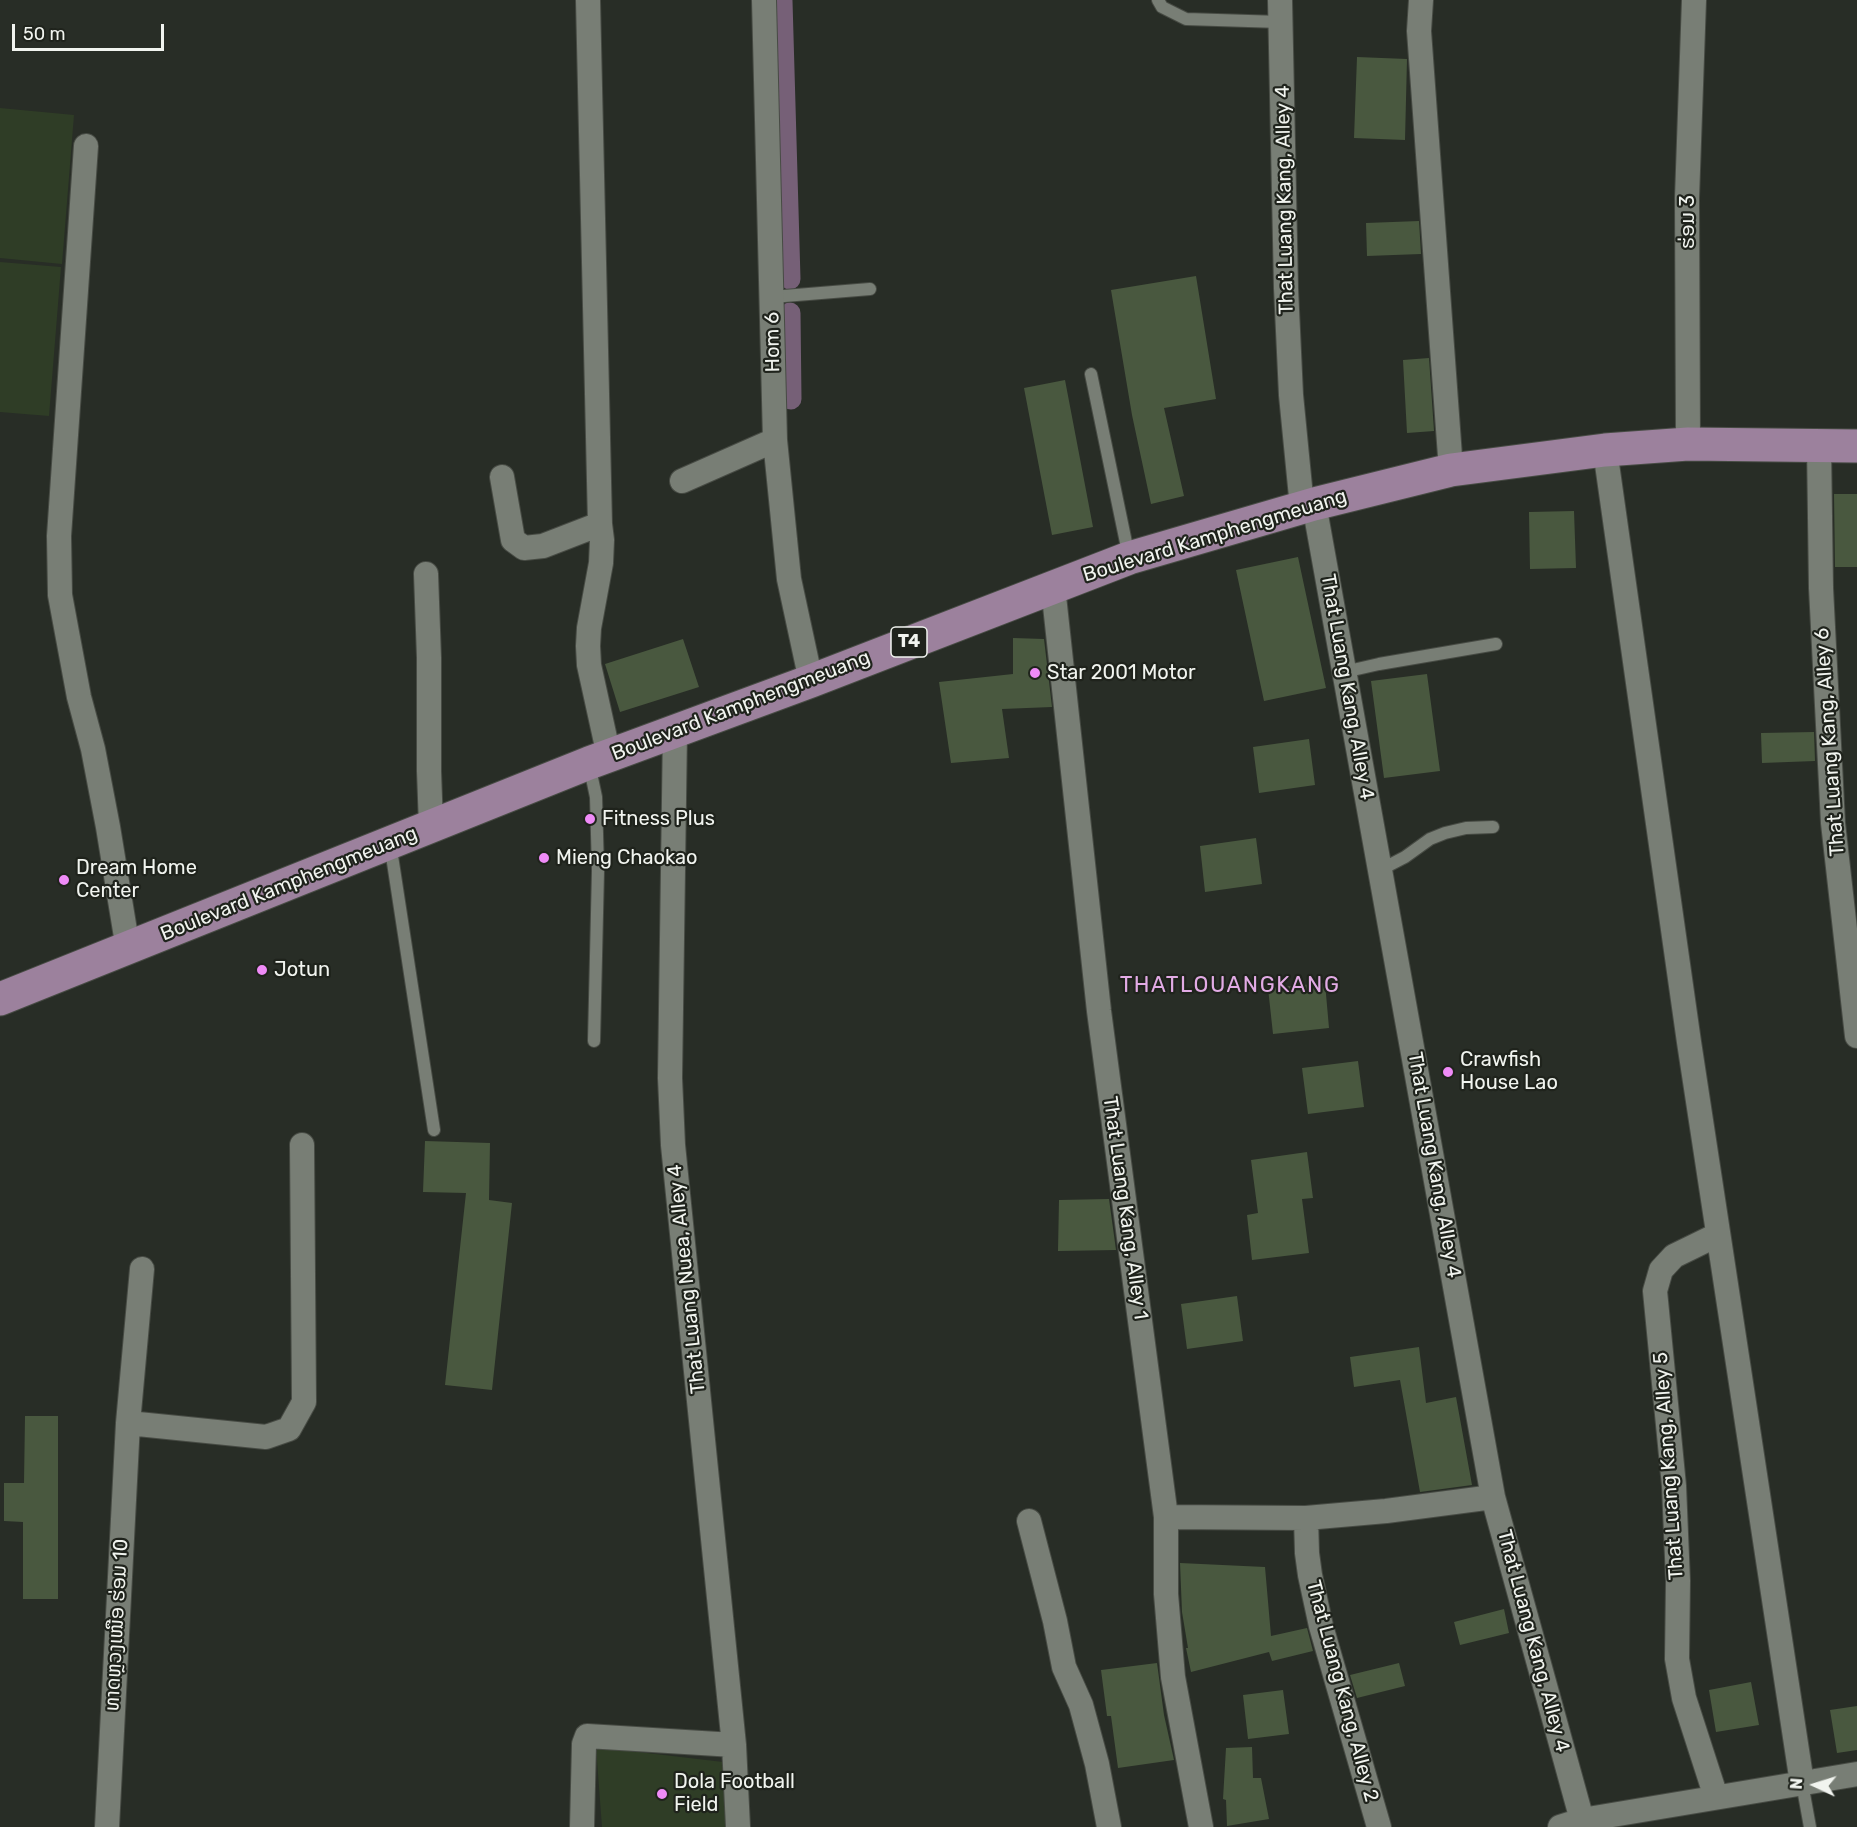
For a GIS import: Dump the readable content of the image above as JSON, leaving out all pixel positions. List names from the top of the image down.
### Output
{
  "streets": {
    "main road": ["Boulevard Kamphengmeuang", "T4"],
    "street": [
      "That Luang Kang, Alley 4",
      "ຮ່ອມ 3",
      "Hom 6",
      "That Luang Kang, Alley 6",
      "That Luang Kang, Alley 1",
      "That Luang Nuea, Alley 4",
      "That Luang Kang, Alley 5",
      "ທາດຫຼວງເໜືອ ຮ່ອມ 10",
      "That Luang Kang, Alley 2"
    ]
  },
  "crossings": [
    ["That Luang Kang, Alley 4", "Boulevard Kamphengmeuang"],
    ["ຮ່ອມ 3", "Boulevard Kamphengmeuang"],
    ["Hom 6", "Boulevard Kamphengmeuang"],
    ["Boulevard Kamphengmeuang", "That Luang Kang, Alley 6"],
    ["Boulevard Kamphengmeuang", "That Luang Kang, Alley 1"],
    ["Boulevard Kamphengmeuang", "That Luang Nuea, Alley 4"]
  ],
  "districts": ["THATLOUANGKANG"],
  "places": [
    "Star 2001 Motor",
    "Fitness Plus",
    "Mieng Chaokao",
    "Dream Home Center",
    "Jotun",
    "Crawfish House Lao",
    "Dola Football Field"
  ],
  "scale_bar": "50 m",
  "north": "left"
}
